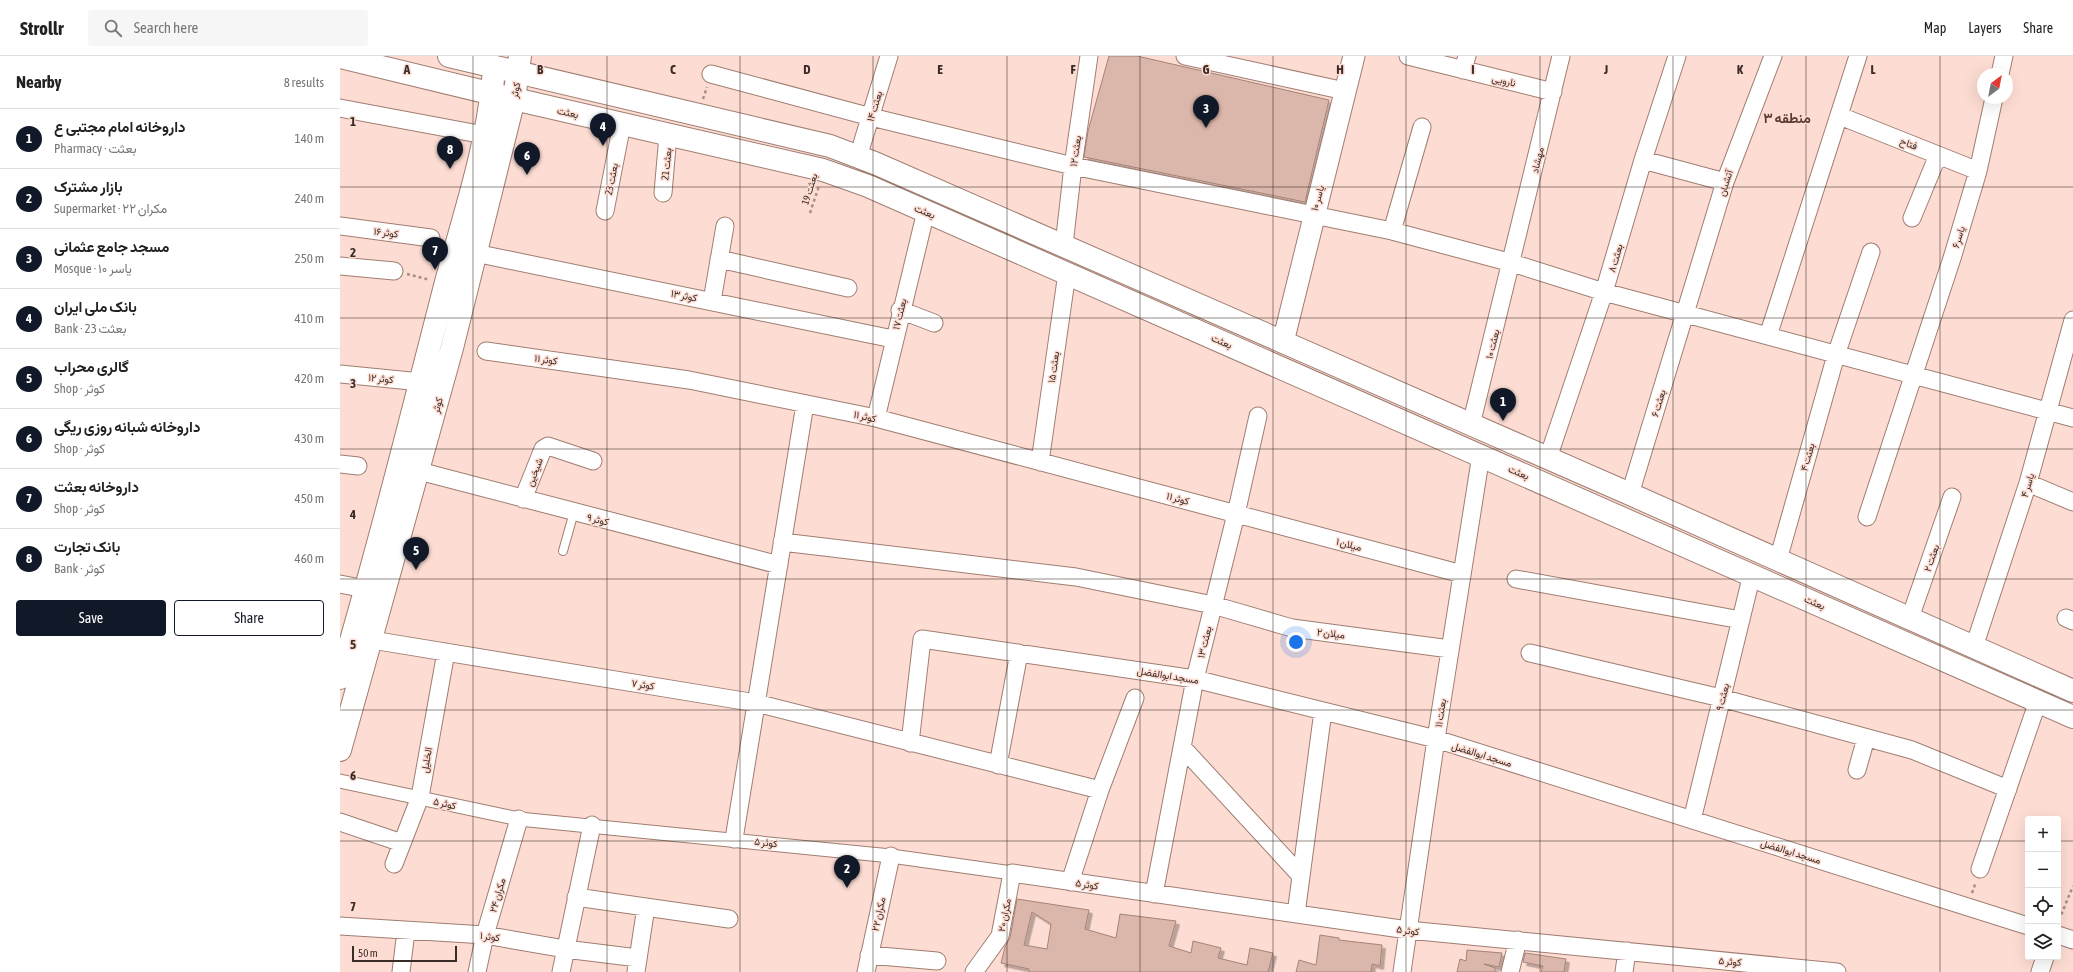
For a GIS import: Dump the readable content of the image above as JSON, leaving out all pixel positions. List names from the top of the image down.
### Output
{
  "streets": {
    "main road": ["کوثر", "بعثت"],
    "street": [
      "نارویی",
      "بعثت ۱۴",
      "فتاح",
      "بعثت ۱۲",
      "مهشاد",
      "بعثت 21",
      "بعثت 23",
      "آتشبان",
      "یاسر ۱۰",
      "کوثر ۱۶",
      "یاسر۶",
      "بعثت ۸",
      "کوثر ۱۳",
      "بعثت ۱۷",
      "بعثت ۱۰",
      "کوثر ۱۱",
      "بعثت ۱۵",
      "کوثر ۱۲",
      "بعثت ۶",
      "بعثت ۴",
      "شیخین",
      "یاسر ۴",
      "کوثر ۹",
      "میلان ۱",
      "بعثت ۲",
      "میلان ۲",
      "بعثت ۱۳",
      "مسجد ابوالفضل",
      "کوثر ۷",
      "بعثت ۹",
      "بعثت ۱۱",
      "الخلیل",
      "کوثر ۵",
      "مکران ۲۴",
      "مکران ۲۲",
      "مکران ۲۰",
      "کوثر ۱"
    ],
    "path": ["بعثت 19"]
  },
  "crossings": [
    ["نارویی", "مهشاد"],
    ["کوثر", "بعثت"],
    ["کوثر", "کوثر ۱۳"],
    ["کوثر", "کوثر ۹"],
    ["کوثر", "کوثر ۷"],
    ["بعثت", "بعثت 21"],
    ["بعثت", "بعثت 23"],
    ["بعثت", "بعثت 19"],
    ["بعثت", "بعثت ۱۷"],
    ["بعثت", "بعثت ۱۵"],
    ["بعثت", "بعثت ۹"],
    ["بعثت", "بعثت ۱۱"],
    ["فتاح", "یاسر۶"],
    ["مهشاد", "بعثت ۱۰"],
    ["آتشبان", "بعثت ۶"],
    ["کوثر ۱۳", "بعثت ۱۷"],
    ["بعثت ۱۷", "کوثر ۱۱"],
    ["کوثر ۱۱", "بعثت ۱۵"],
    ["کوثر ۱۱", "میلان ۱"],
    ["کوثر ۱۱", "بعثت ۱۳"],
    ["شیخین", "کوثر ۹"],
    ["میلان ۱", "بعثت ۱۳"],
    ["میلان ۱", "بعثت ۱۱"],
    ["میلان ۲", "بعثت ۱۳"],
    ["میلان ۲", "بعثت ۱۱"],
    ["بعثت ۱۳", "مسجد ابوالفضل"],
    ["بعثت ۱۳", "کوثر ۵"],
    ["مسجد ابوالفضل", "کوثر ۷"],
    ["مسجد ابوالفضل", "بعثت ۹"],
    ["مسجد ابوالفضل", "بعثت ۱۱"],
    ["کوثر ۷", "الخلیل"],
    ["بعثت ۱۱", "کوثر ۵"],
    ["الخلیل", "کوثر ۵"],
    ["کوثر ۵", "مکران ۲۴"],
    ["کوثر ۵", "مکران ۲۲"],
    ["کوثر ۵", "مکران ۲۰"],
    ["مکران ۲۴", "کوثر ۱"]
  ],
  "districts": ["منطقه ۳"],
  "scale_bar": "50 m",
  "north": "top right",
  "page": {
    "header": "Strollr",
    "search": "Search here",
    "nav": ["Map", "Layers", "Share"],
    "heading": ["Nearby", "8 results"],
    "pins": [
      "3",
      "4",
      "8",
      "6",
      "7",
      "1",
      "5",
      "2"
    ],
    "list": [
      {
        "mark": "1",
        "name": "داروخانه امام مجتبی ع",
        "note": "Pharmacy · بعثت",
        "value": "140 m"
      },
      {
        "mark": "2",
        "name": "بازار مشترک",
        "note": "Supermarket · مکران ۲۲",
        "value": "240 m"
      },
      {
        "mark": "3",
        "name": "مسجد جامع عثمانی",
        "note": "Mosque · یاسر ۱۰",
        "value": "250 m"
      },
      {
        "mark": "4",
        "name": "بانک ملی ایران",
        "note": "Bank · بعثت 23",
        "value": "410 m"
      },
      {
        "mark": "5",
        "name": "گالری محراب",
        "note": "Shop · کوثر",
        "value": "420 m"
      },
      {
        "mark": "6",
        "name": "داروخانه شبانه روزی ریگی",
        "note": "Shop · کوثر",
        "value": "430 m"
      },
      {
        "mark": "7",
        "name": "داروخانه بعثت",
        "note": "Shop · کوثر",
        "value": "450 m"
      },
      {
        "mark": "8",
        "name": "بانک تجارت",
        "note": "Bank · کوثر",
        "value": "460 m"
      }
    ],
    "buttons": ["Save", "Share"],
    "map_buttons": ["+", "−"],
    "scale": "50 m"
  },
  "grid": {
    "columns": [
      "A",
      "B",
      "C",
      "D",
      "E",
      "F",
      "G",
      "H",
      "I",
      "J",
      "K",
      "L"
    ],
    "rows": [
      "1",
      "2",
      "3",
      "4",
      "5",
      "6",
      "7"
    ]
  }
}
